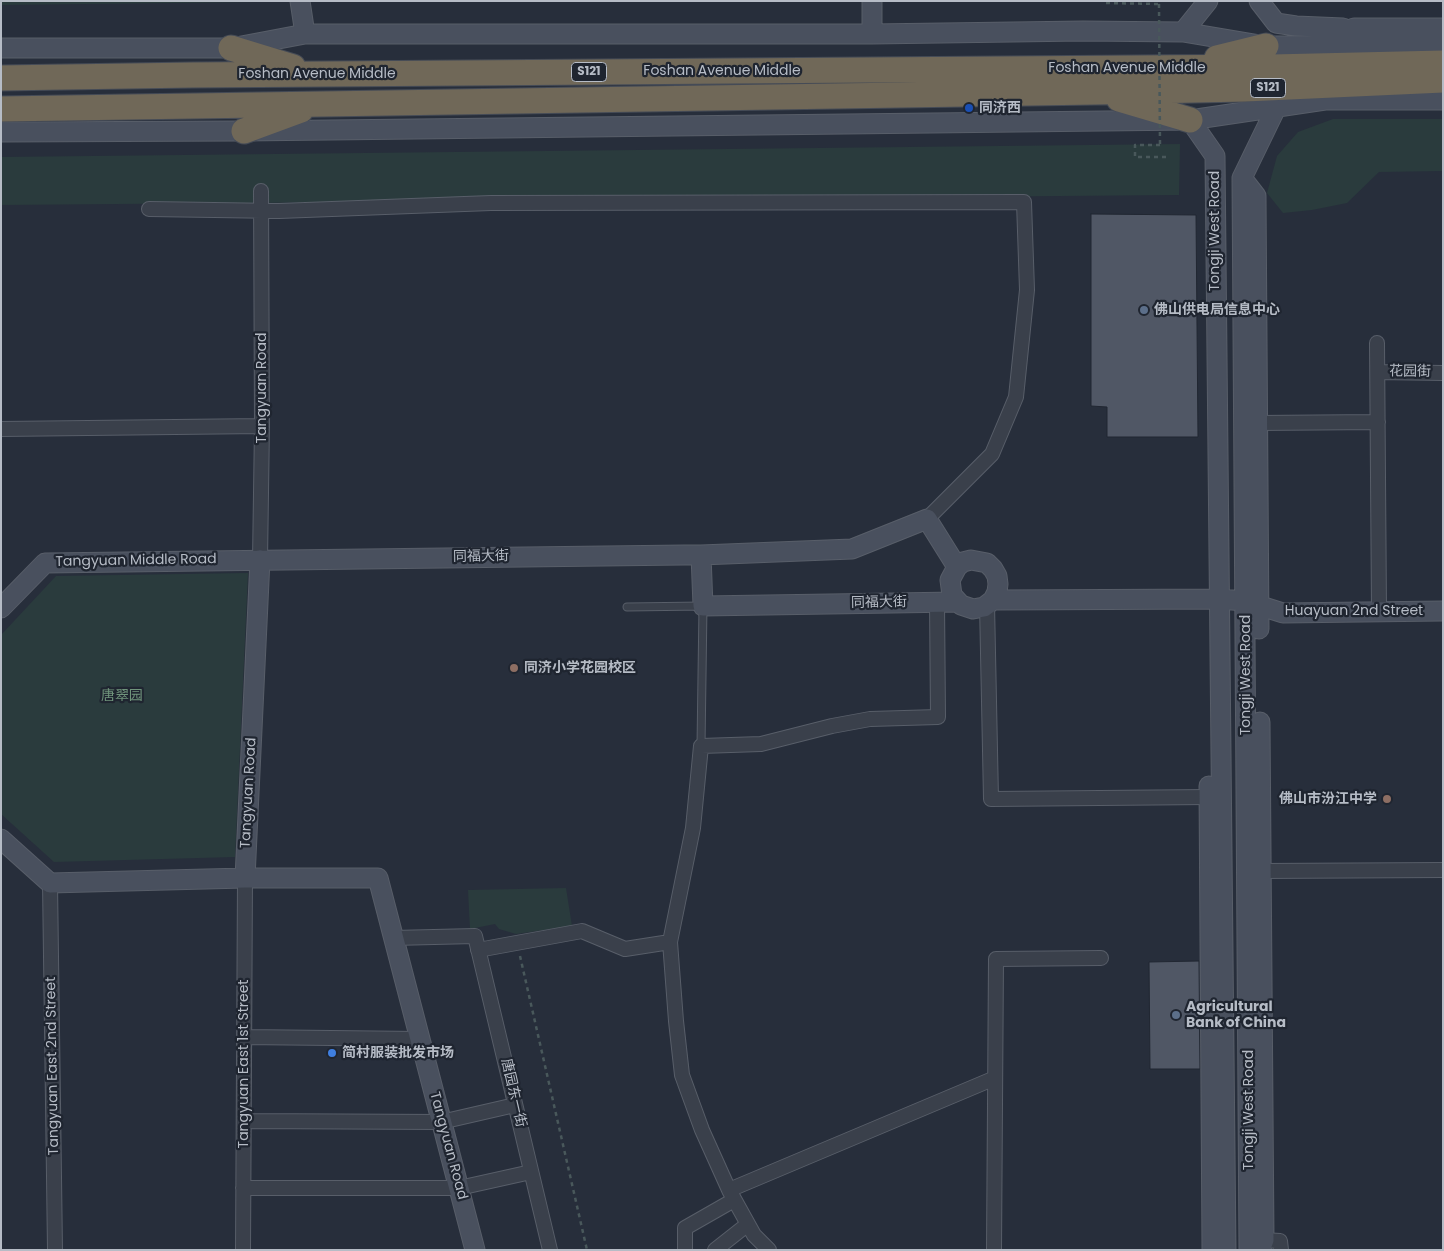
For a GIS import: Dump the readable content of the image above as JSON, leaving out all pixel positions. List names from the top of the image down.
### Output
{
  "streets": {
    "highway": ["Foshan Avenue Middle", "S121"],
    "main road": [
      "Tongji West Road",
      "Tangyuan Road",
      "同福大街",
      "Tangyuan Middle Road",
      "Huayuan 2nd Street"
    ],
    "street": [
      "花园街",
      "Tangyuan East 1st Street",
      "Tangyuan East 2nd Street",
      "唐园东一街"
    ]
  },
  "crossings": [
    ["Tongji West Road", "同福大街"],
    ["Tongji West Road", "Huayuan 2nd Street"],
    ["Tangyuan Road", "同福大街"],
    ["Tangyuan Road", "Tangyuan Middle Road"],
    ["Tangyuan Road", "Tangyuan East 1st Street"],
    ["同福大街", "Tangyuan Middle Road"],
    ["同福大街", "Huayuan 2nd Street"]
  ],
  "parks": ["唐翠园"],
  "places": [
    "同济西",
    "佛山供电局信息中心",
    "同济小学花园校区",
    "佛山市汾江中学",
    "Agricultural Bank of China",
    "简村服装批发市场"
  ]
}
